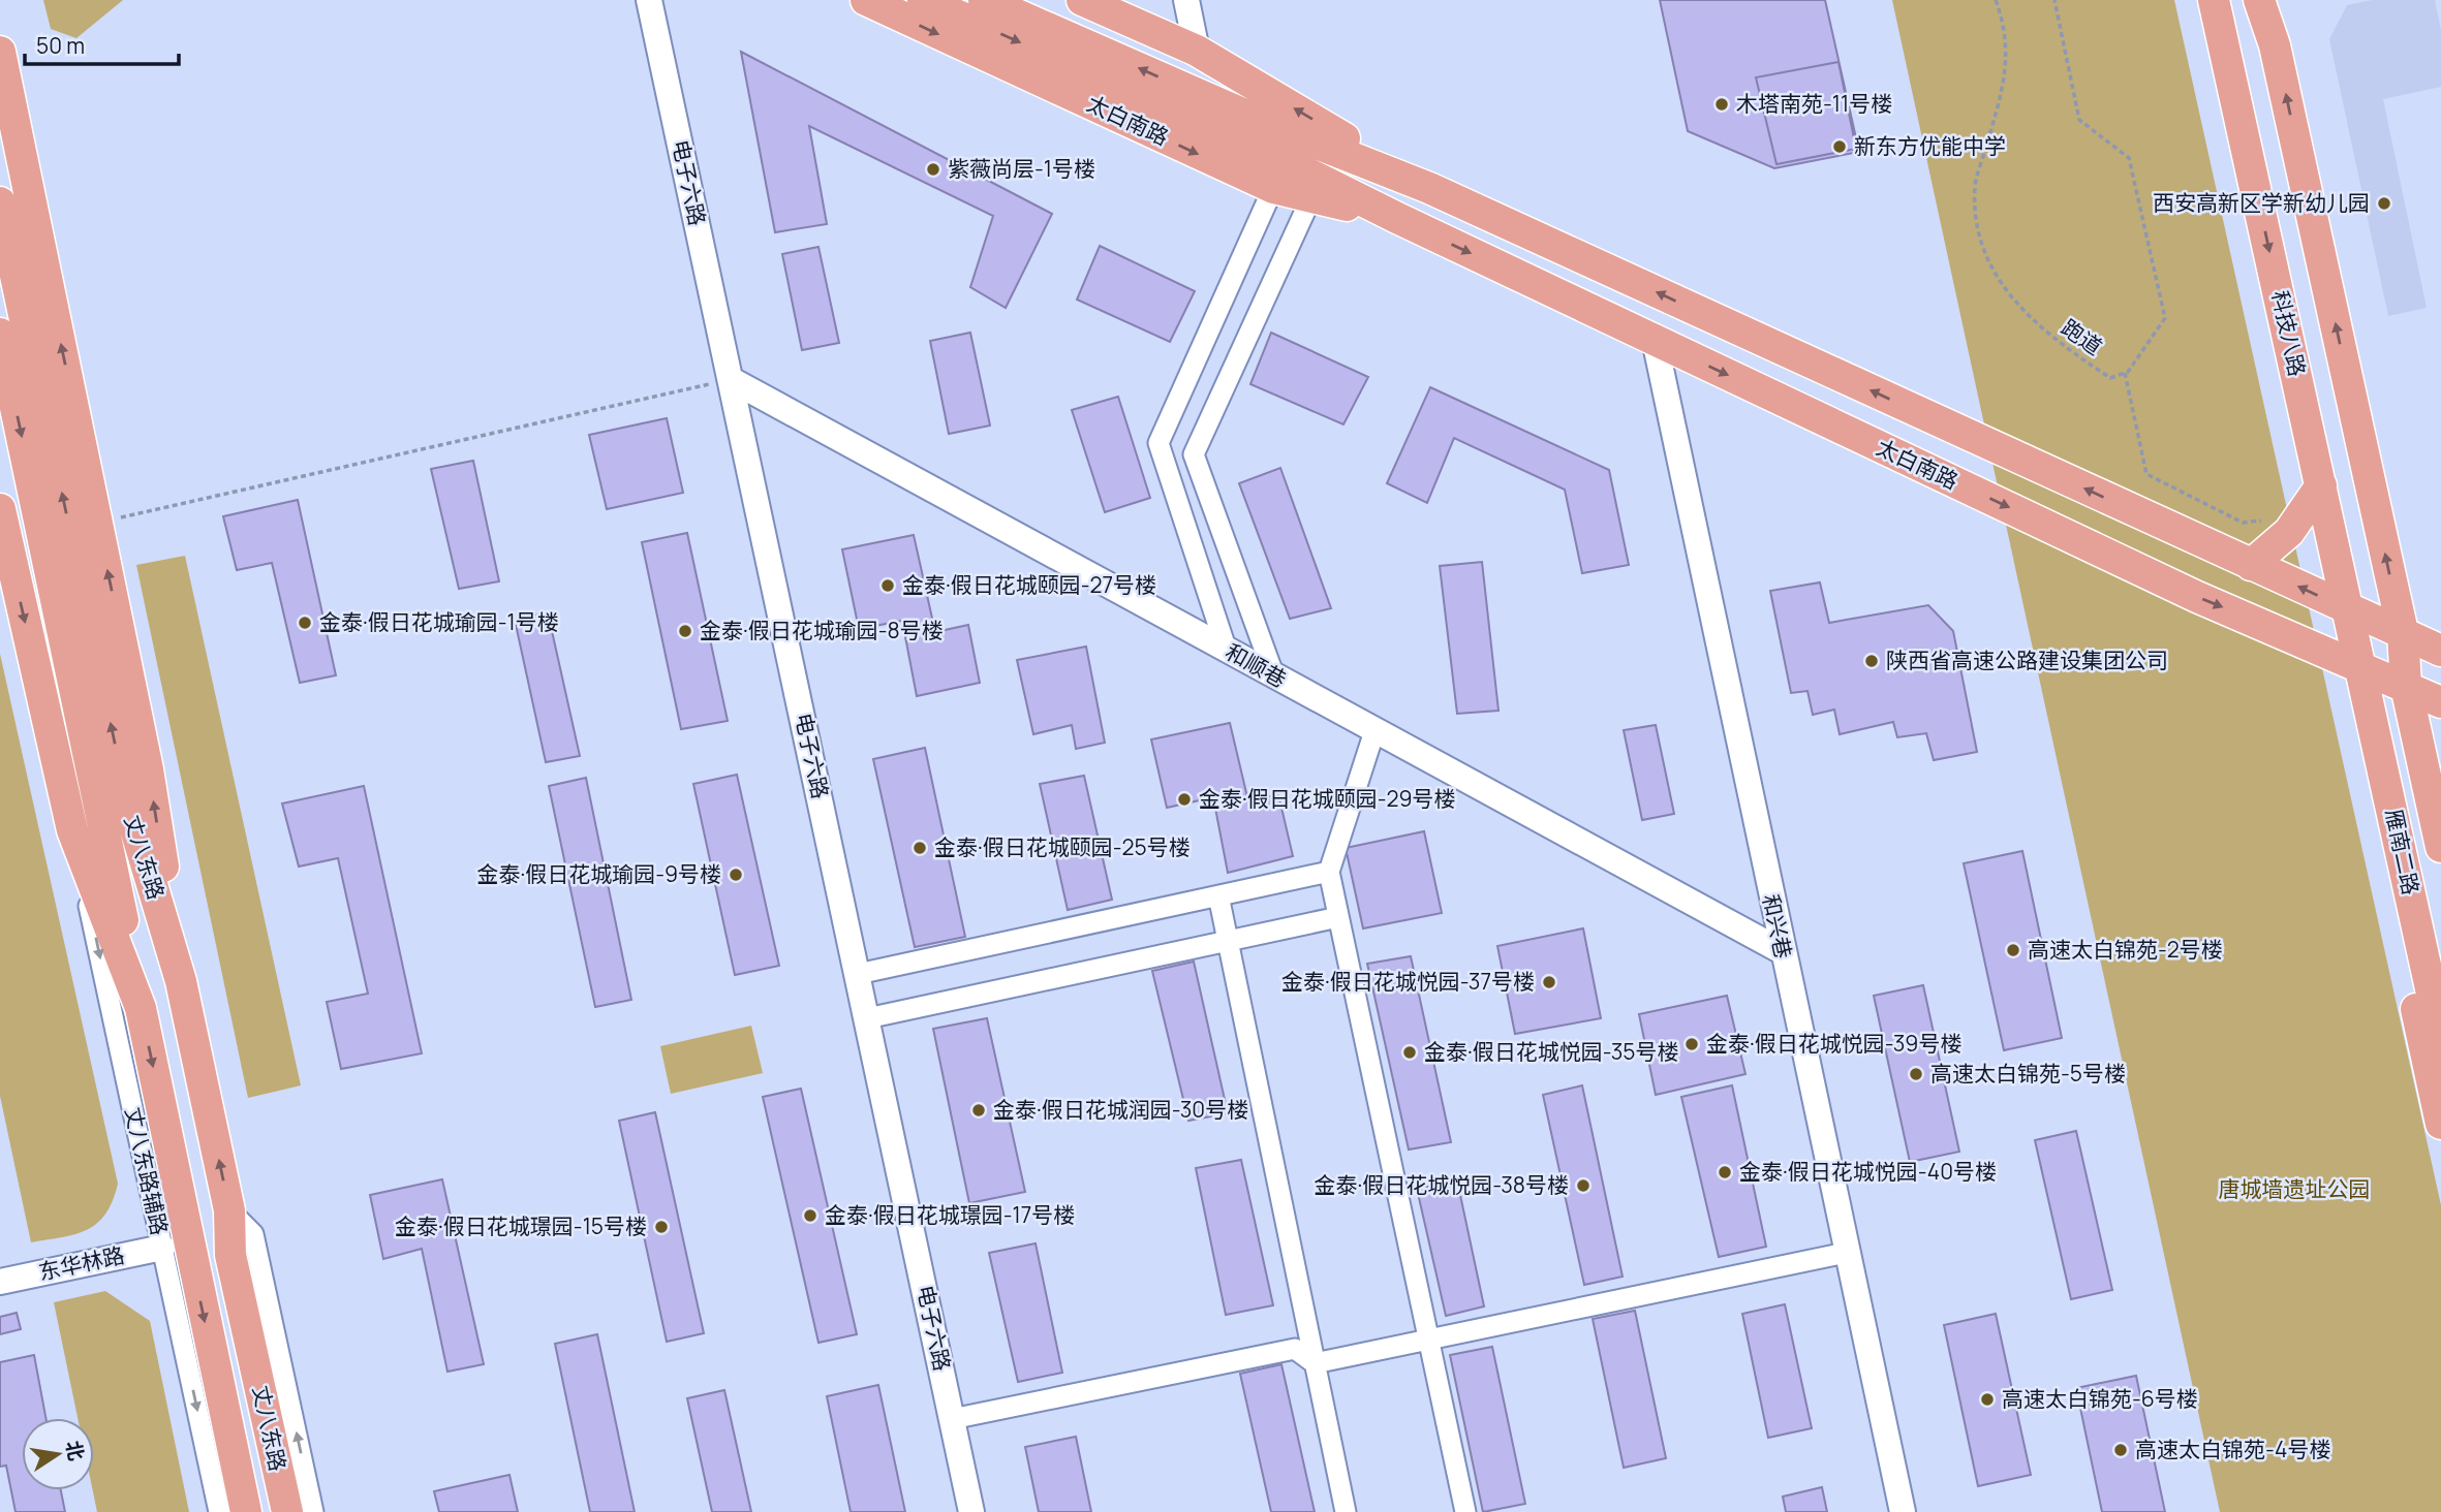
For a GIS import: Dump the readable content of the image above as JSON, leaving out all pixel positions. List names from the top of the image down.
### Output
{
  "streets": {
    "main road": [
      "太白南路",
      "科技八路",
      "雁南二路",
      "丈八东路"
    ],
    "street": [
      "电子六路",
      "和顺巷",
      "和兴巷",
      "丈八东路辅路",
      "东华林路"
    ],
    "path": ["跑道"]
  },
  "crossings": [
    ["太白南路", "科技八路"],
    ["太白南路", "雁南二路"],
    ["太白南路", "和兴巷"],
    ["电子六路", "和顺巷"],
    ["科技八路", "雁南二路"],
    ["和顺巷", "和兴巷"],
    ["丈八东路", "丈八东路辅路"],
    ["丈八东路辅路", "东华林路"]
  ],
  "parks": ["唐城墙遗址公园"],
  "places": [
    "木塔南苑-11号楼",
    "新东方优能中学",
    "紫薇尚层-1号楼",
    "西安高新区学新幼儿园",
    "金泰·假日花城颐园-27号楼",
    "金泰·假日花城瑜园-1号楼",
    "金泰·假日花城瑜园-8号楼",
    "陕西省高速公路建设集团公司",
    "金泰·假日花城颐园-29号楼",
    "金泰·假日花城颐园-25号楼",
    "金泰·假日花城瑜园-9号楼",
    "高速太白锦苑-2号楼",
    "金泰·假日花城悦园-37号楼",
    "金泰·假日花城悦园-39号楼",
    "金泰·假日花城悦园-35号楼",
    "高速太白锦苑-5号楼",
    "金泰·假日花城润园-30号楼",
    "金泰·假日花城悦园-40号楼",
    "金泰·假日花城悦园-38号楼",
    "金泰·假日花城璟园-17号楼",
    "金泰·假日花城璟园-15号楼",
    "高速太白锦苑-6号楼",
    "高速太白锦苑-4号楼"
  ],
  "scale_bar": "50 m",
  "north": "right"
}
